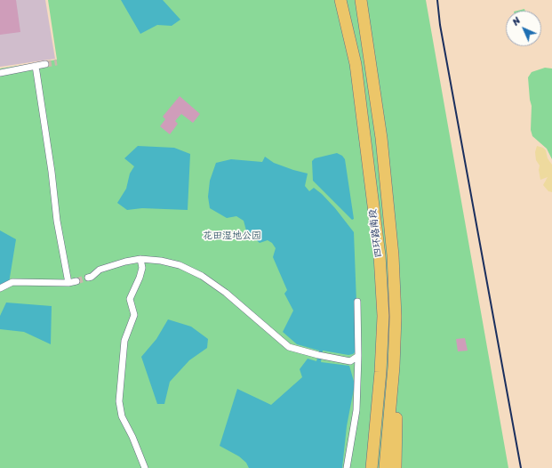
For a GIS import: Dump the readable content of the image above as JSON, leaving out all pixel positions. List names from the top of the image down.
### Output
{
  "streets": {
    "highway": ["四环路南段"]
  },
  "parks": ["花田湿地公园"],
  "north": "top left"
}
